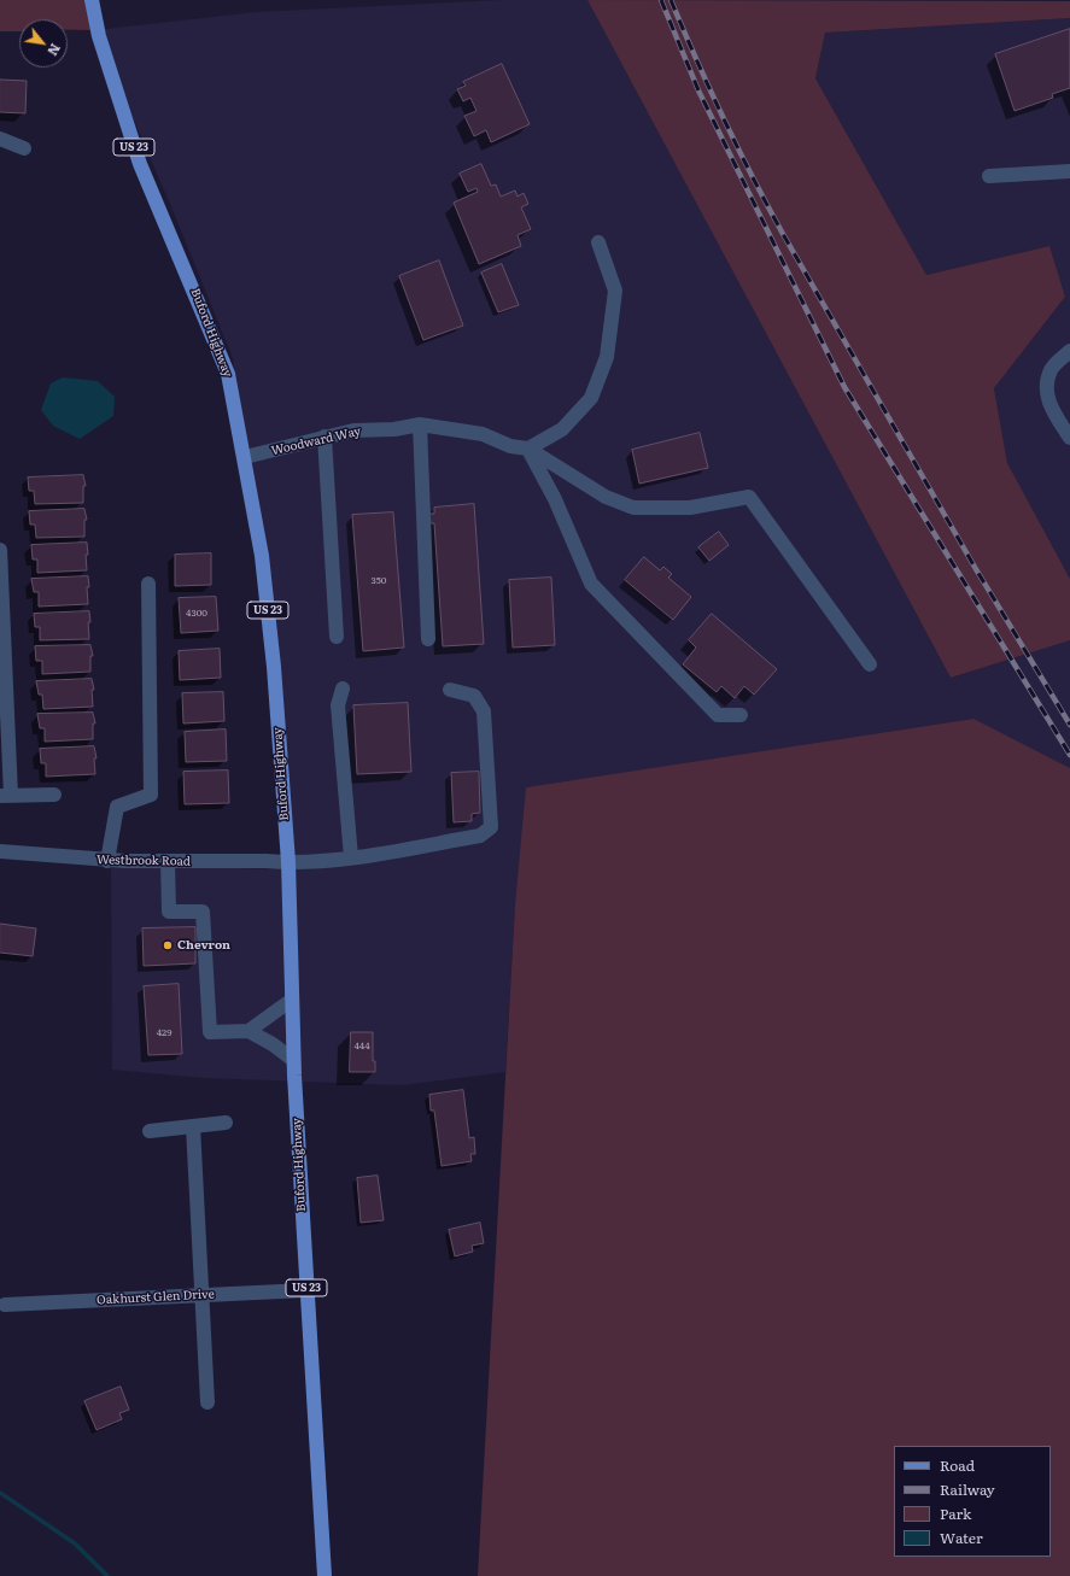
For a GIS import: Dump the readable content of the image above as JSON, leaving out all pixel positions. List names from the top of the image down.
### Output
{
  "streets": {
    "main road": ["US 23", "Buford Highway"],
    "street": ["Woodward Way", "Westbrook Road", "Oakhurst Glen Drive"]
  },
  "crossings": [
    ["Buford Highway", "Woodward Way"],
    ["Buford Highway", "Westbrook Road"],
    ["Buford Highway", "Oakhurst Glen Drive"]
  ],
  "places": ["Chevron"],
  "house_numbers": [
    "350",
    "4300",
    "429",
    "444"
  ],
  "legend": [
    "Road",
    "Railway",
    "Park",
    "Water"
  ],
  "north": "bottom right"
}
